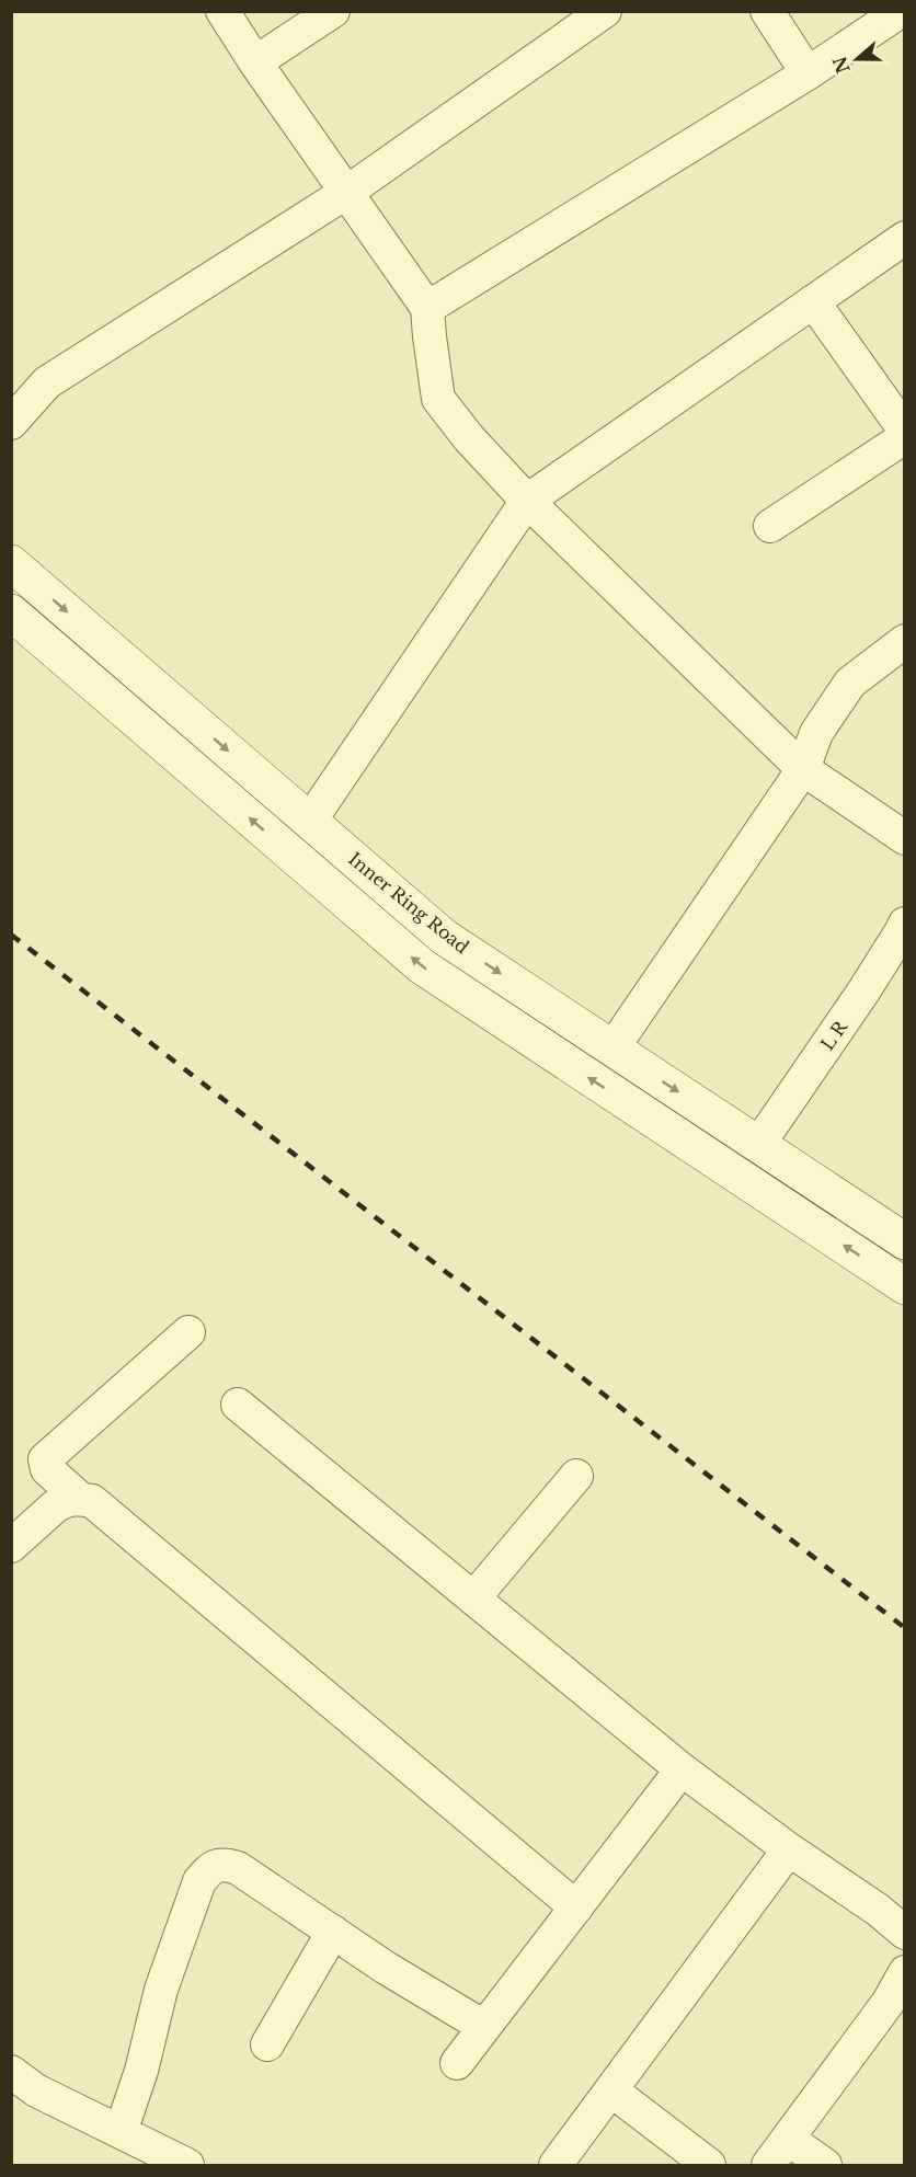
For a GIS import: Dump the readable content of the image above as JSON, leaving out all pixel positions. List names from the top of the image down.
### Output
{
  "streets": {
    "main road": ["Inner Ring Road"],
    "street": ["L R"]
  },
  "crossings": [
    ["Inner Ring Road", "L R"]
  ],
  "north": "left"
}
